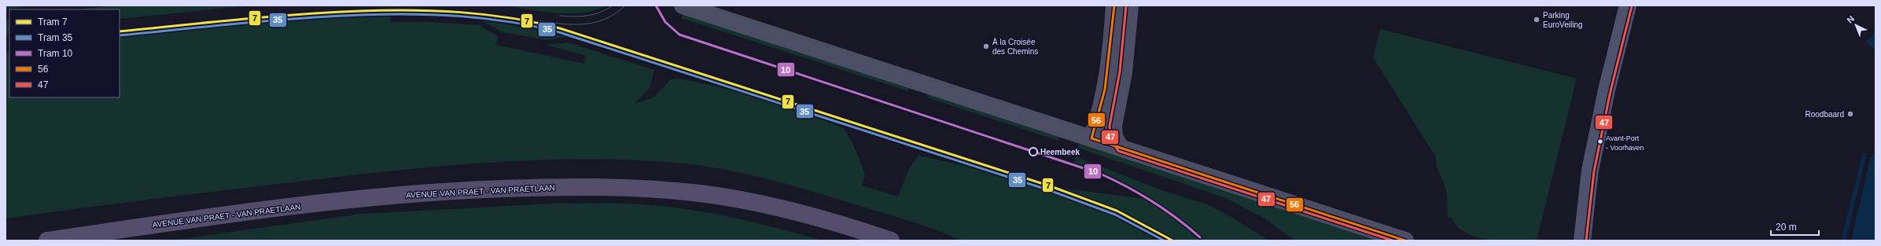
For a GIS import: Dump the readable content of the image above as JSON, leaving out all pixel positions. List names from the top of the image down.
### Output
{
  "streets": {
    "main road": ["AVENUE VAN PRAET - VAN PRAETLAAN"]
  },
  "places": [
    "Parking EuroVeiling",
    "À la Croisée des Chemins",
    "Roodbaard",
    "Avant-Port - Voorhaven",
    "Heembeek"
  ],
  "lines": [
    "tram line 10",
    "transit line 56",
    "transit line 47",
    "tram line 7",
    "tram line 35"
  ],
  "legend": [
    "Tram 7",
    "Tram 35",
    "Tram 10",
    "56",
    "47"
  ],
  "scale_bar": "20 m",
  "north": "top left"
}
